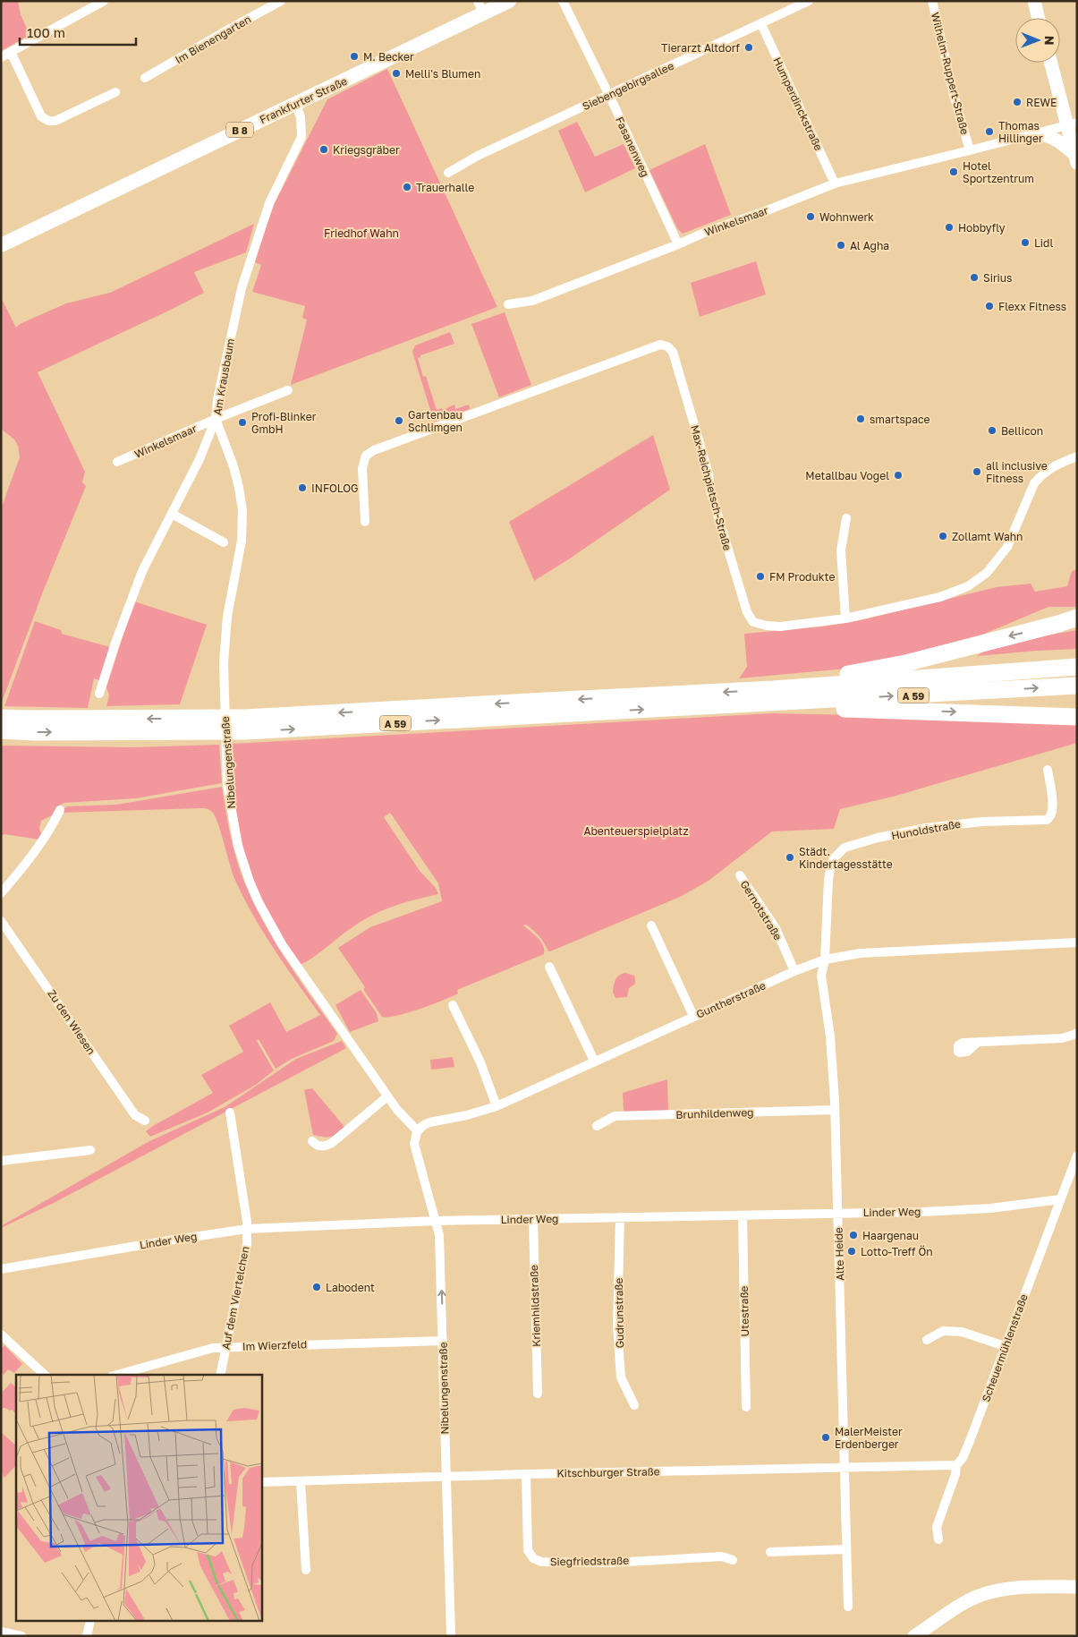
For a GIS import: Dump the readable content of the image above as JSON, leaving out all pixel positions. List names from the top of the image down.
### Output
{
  "streets": {
    "highway": ["A 59"],
    "main road": ["Frankfurter Straße", "B 8"],
    "street": [
      "Im Bienengarten",
      "Wilhelm-Ruppert-Straße",
      "Siebengebirgsallee",
      "Humperdinckstraße",
      "Fasanenweg",
      "Winkelsmaar",
      "Am Krausbaum",
      "Max-Reichpietsch-Straße",
      "Nibelungenstraße",
      "Hunoldstraße",
      "Gernotstraße",
      "Guntherstraße",
      "Zu den Wiesen",
      "Brunhildenweg",
      "Linder Weg",
      "Alte Heide",
      "Auf dem Viertelchen",
      "Kriemhildstraße",
      "Utestraße",
      "Gudrunstraße",
      "Im Wierzfeld",
      "Scheuermühlenstraße",
      "Kitschburger Straße",
      "Siegfriedstraße"
    ]
  },
  "crossings": [
    ["Wilhelm-Ruppert-Straße", "Winkelsmaar"],
    ["Siebengebirgsallee", "Humperdinckstraße"],
    ["Siebengebirgsallee", "Fasanenweg"],
    ["Frankfurter Straße", "Am Krausbaum"],
    ["Humperdinckstraße", "Winkelsmaar"],
    ["Fasanenweg", "Winkelsmaar"],
    ["Winkelsmaar", "Am Krausbaum"],
    ["Winkelsmaar", "Nibelungenstraße"],
    ["Am Krausbaum", "Nibelungenstraße"],
    ["Nibelungenstraße", "Guntherstraße"],
    ["Nibelungenstraße", "Linder Weg"],
    ["Nibelungenstraße", "Im Wierzfeld"],
    ["Nibelungenstraße", "Kitschburger Straße"],
    ["Hunoldstraße", "Guntherstraße"],
    ["Hunoldstraße", "Alte Heide"],
    ["Gernotstraße", "Guntherstraße"],
    ["Guntherstraße", "Alte Heide"],
    ["Brunhildenweg", "Alte Heide"],
    ["Linder Weg", "Alte Heide"],
    ["Linder Weg", "Auf dem Viertelchen"],
    ["Linder Weg", "Kriemhildstraße"],
    ["Linder Weg", "Utestraße"],
    ["Linder Weg", "Gudrunstraße"],
    ["Linder Weg", "Scheuermühlenstraße"],
    ["Alte Heide", "Kitschburger Straße"],
    ["Auf dem Viertelchen", "Im Wierzfeld"],
    ["Scheuermühlenstraße", "Kitschburger Straße"],
    ["Kitschburger Straße", "Siegfriedstraße"]
  ],
  "parks": ["Friedhof Wahn", "Abenteuerspielplatz"],
  "places": [
    "Tierarzt Altdorf",
    "M. Becker",
    "Melli's Blumen",
    "REWE",
    "Thomas Hillinger",
    "Kriegsgräber",
    "Hotel Sportzentrum",
    "Trauerhalle",
    "Wohnwerk",
    "Hobbyfly",
    "Lidl",
    "Al Agha",
    "Sirius",
    "Flexx Fitness",
    "smartspace",
    "Gartenbau Schlimgen",
    "Profi-Blinker GmbH",
    "Bellicon",
    "all inclusive Fitness",
    "Metallbau Vogel",
    "INFOLOG",
    "Zollamt Wahn",
    "FM Produkte",
    "Städt. Kindertagesstätte",
    "Haargenau",
    "Lotto-Treff Ön",
    "Labodent",
    "MalerMeister Erdenberger"
  ],
  "scale_bar": "100 m",
  "north": "right"
}
